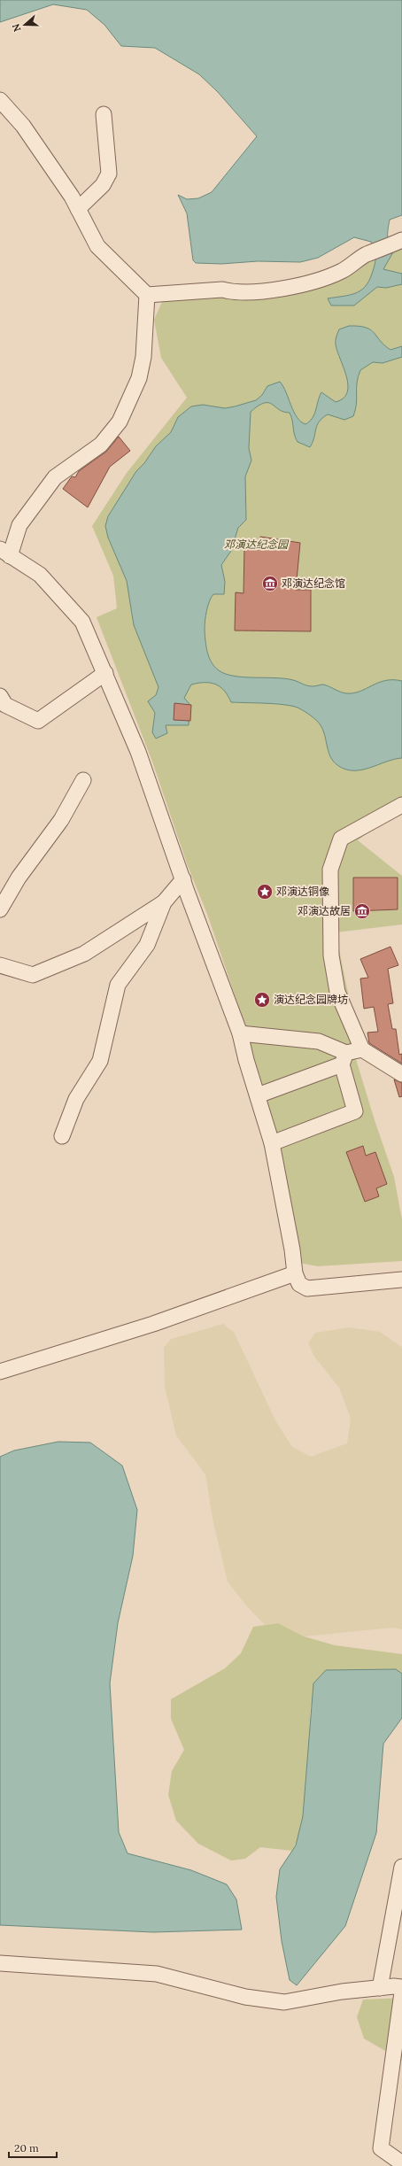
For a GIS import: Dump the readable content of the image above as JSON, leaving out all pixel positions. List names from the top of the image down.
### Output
{
  "parks": ["邓演达纪念园"],
  "places": {
    "museum": ["邓演达纪念馆", "邓演达故居"],
    "place": ["邓演达铜像", "演达纪念园牌坊"]
  },
  "scale_bar": "20 m",
  "north": "left"
}
